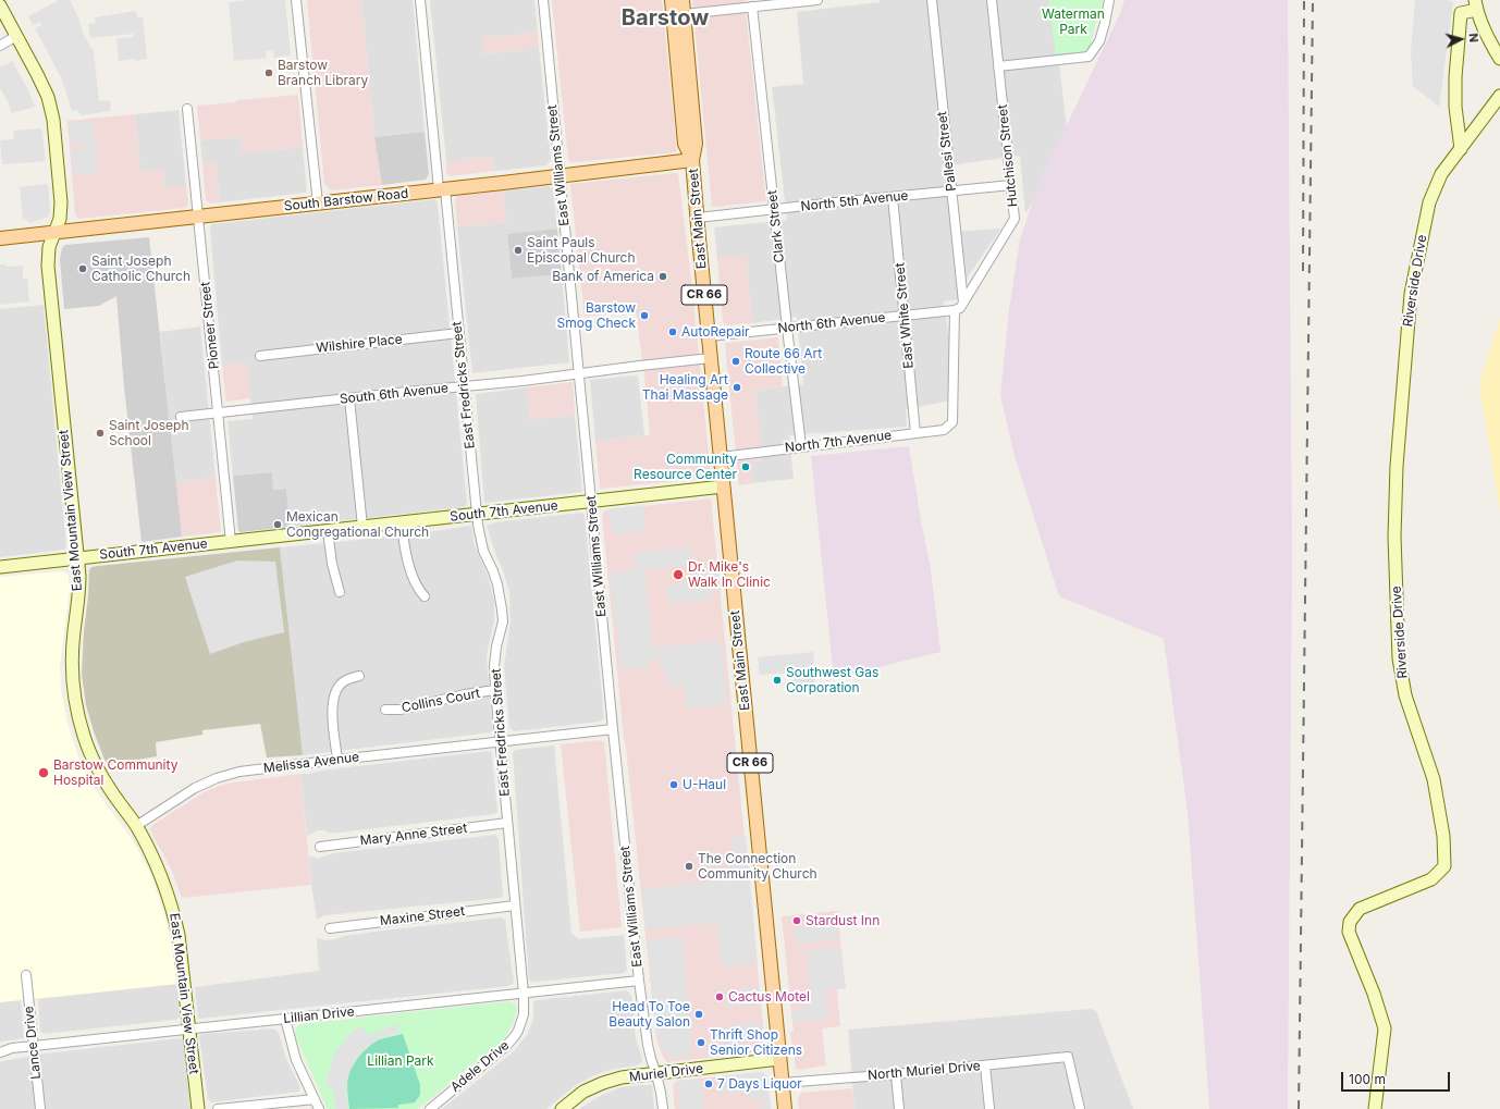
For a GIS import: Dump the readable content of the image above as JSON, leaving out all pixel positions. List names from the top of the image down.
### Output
{
  "streets": {
    "main road": ["South Barstow Road", "East Main Street", "CR 66"],
    "street": [
      "Pallesi Street",
      "Hutchison Street",
      "East Williams Street",
      "North 5th Avenue",
      "Clark Street",
      "Riverside Drive",
      "East White Street",
      "North 6th Avenue",
      "Pioneer Street",
      "Wilshire Place",
      "East Fredricks Street",
      "South 6th Avenue",
      "North 7th Avenue",
      "East Mountain View Street",
      "South 7th Avenue",
      "Collins Court",
      "Melissa Avenue",
      "Mary Anne Street",
      "Maxine Street",
      "Lillian Drive",
      "Lance Drive",
      "Adele Drive",
      "North Muriel Drive",
      "Muriel Drive"
    ]
  },
  "crossings": [
    ["Pallesi Street", "Hutchison Street"],
    ["Pallesi Street", "North 5th Avenue"],
    ["Hutchison Street", "North 5th Avenue"],
    ["Hutchison Street", "North 6th Avenue"],
    ["Hutchison Street", "North 7th Avenue"],
    ["East Williams Street", "South Barstow Road"],
    ["East Williams Street", "South 6th Avenue"],
    ["East Williams Street", "South 7th Avenue"],
    ["East Williams Street", "Melissa Avenue"],
    ["East Williams Street", "Lillian Drive"],
    ["East Williams Street", "Muriel Drive"],
    ["South Barstow Road", "East Main Street"],
    ["South Barstow Road", "Pioneer Street"],
    ["South Barstow Road", "East Fredricks Street"],
    ["South Barstow Road", "East Mountain View Street"],
    ["North 5th Avenue", "East Main Street"],
    ["North 5th Avenue", "Clark Street"],
    ["North 5th Avenue", "East White Street"],
    ["East Main Street", "North 6th Avenue"],
    ["East Main Street", "South 6th Avenue"],
    ["East Main Street", "North 7th Avenue"],
    ["East Main Street", "South 7th Avenue"],
    ["East Main Street", "North Muriel Drive"],
    ["East Main Street", "Muriel Drive"],
    ["Clark Street", "North 6th Avenue"],
    ["Clark Street", "North 7th Avenue"],
    ["East White Street", "North 6th Avenue"],
    ["East White Street", "North 7th Avenue"],
    ["North 6th Avenue", "North 7th Avenue"],
    ["Pioneer Street", "South 6th Avenue"],
    ["Pioneer Street", "South 7th Avenue"],
    ["Wilshire Place", "East Fredricks Street"],
    ["East Fredricks Street", "South 6th Avenue"],
    ["East Fredricks Street", "South 7th Avenue"],
    ["East Fredricks Street", "Collins Court"],
    ["East Fredricks Street", "Melissa Avenue"],
    ["East Fredricks Street", "Mary Anne Street"],
    ["East Fredricks Street", "Maxine Street"],
    ["East Fredricks Street", "Lillian Drive"],
    ["East Fredricks Street", "Adele Drive"],
    ["East Mountain View Street", "South 7th Avenue"],
    ["East Mountain View Street", "Melissa Avenue"],
    ["East Mountain View Street", "Lillian Drive"],
    ["Lillian Drive", "Lance Drive"],
    ["Lillian Drive", "Adele Drive"]
  ],
  "districts": ["Barstow"],
  "parks": ["Waterman Park", "Lillian Park"],
  "places": [
    "Barstow Branch Library",
    "Saint Pauls Episcopal Church",
    "Saint Joseph Catholic Church",
    "Bank of America",
    "Barstow Smog Check",
    "AutoRepair",
    "Route 66 Art Collective",
    "Healing Art Thai Massage",
    "Saint Joseph School",
    "Community Resource Center",
    "Mexican Congregational Church",
    "Dr. Mike's Walk In Clinic",
    "Southwest Gas Corporation",
    "Barstow Community Hospital",
    "U-Haul",
    "The Connection Community Church",
    "Stardust Inn",
    "Cactus Motel",
    "Head To Toe Beauty Salon",
    "Thrift Shop Senior Citizens",
    "7 Days Liquor"
  ],
  "scale_bar": "100 m",
  "north": "right"
}
